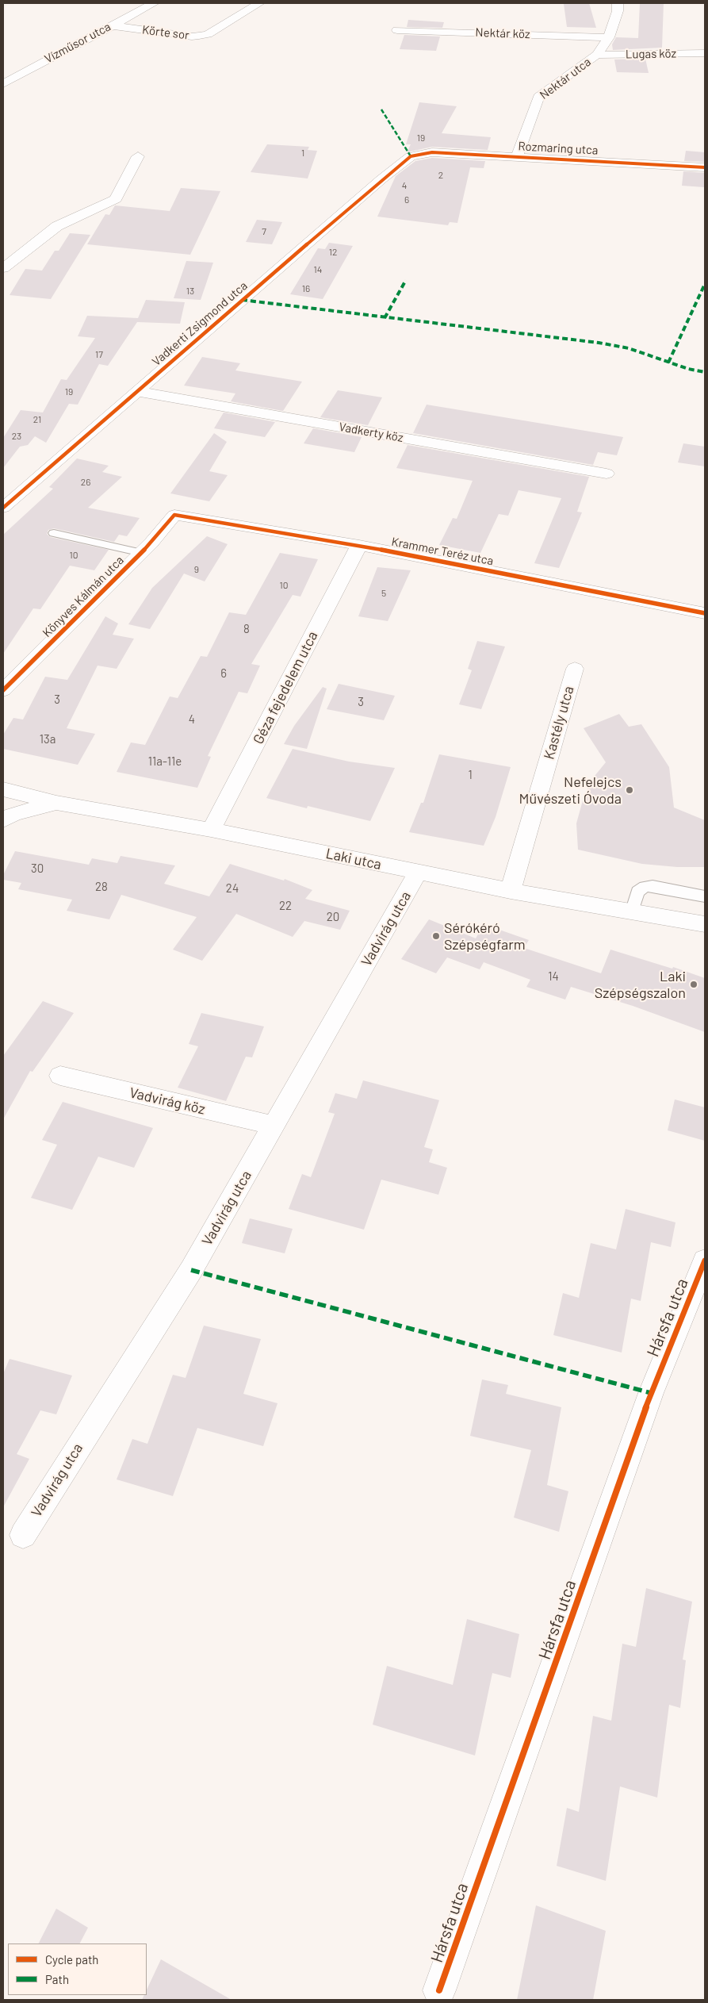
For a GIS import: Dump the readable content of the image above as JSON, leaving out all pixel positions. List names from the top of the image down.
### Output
{
  "streets": {
    "street": [
      "Körte sor",
      "Nektár köz",
      "Vízműsor utca",
      "Lugas köz",
      "Nektár utca",
      "Rozmaring utca",
      "Vadkerti Zsigmond utca",
      "Vadkerty köz",
      "Krammer Teréz utca",
      "Könyves Kálmán utca",
      "Géza fejedelem utca",
      "Kastély utca",
      "Laki utca",
      "Vadvirág utca",
      "Vadvirág köz",
      "Hársfa utca"
    ]
  },
  "crossings": [
    ["Körte sor", "Vízműsor utca"],
    ["Nektár köz", "Nektár utca"],
    ["Lugas köz", "Nektár utca"],
    ["Nektár utca", "Rozmaring utca"],
    ["Rozmaring utca", "Vadkerti Zsigmond utca"],
    ["Vadkerti Zsigmond utca", "Vadkerty köz"],
    ["Krammer Teréz utca", "Könyves Kálmán utca"],
    ["Krammer Teréz utca", "Géza fejedelem utca"],
    ["Géza fejedelem utca", "Laki utca"],
    ["Kastély utca", "Laki utca"],
    ["Laki utca", "Vadvirág utca"],
    ["Vadvirág utca", "Vadvirág köz"]
  ],
  "places": ["Nefelejcs Művészeti Óvoda", "Sérókéró Szépségfarm", "Laki Szépségszalon"],
  "house_numbers": [
    "19",
    "1",
    "2",
    "4",
    "6",
    "7",
    "12",
    "14",
    "16",
    "13",
    "17",
    "19",
    "21",
    "23",
    "26",
    "10",
    "9",
    "10",
    "5",
    "8",
    "6",
    "3",
    "3",
    "4",
    "13a",
    "11a-11e",
    "1",
    "30",
    "28",
    "24",
    "22",
    "20",
    "14"
  ],
  "legend": ["Cycle path", "Path"]
}
